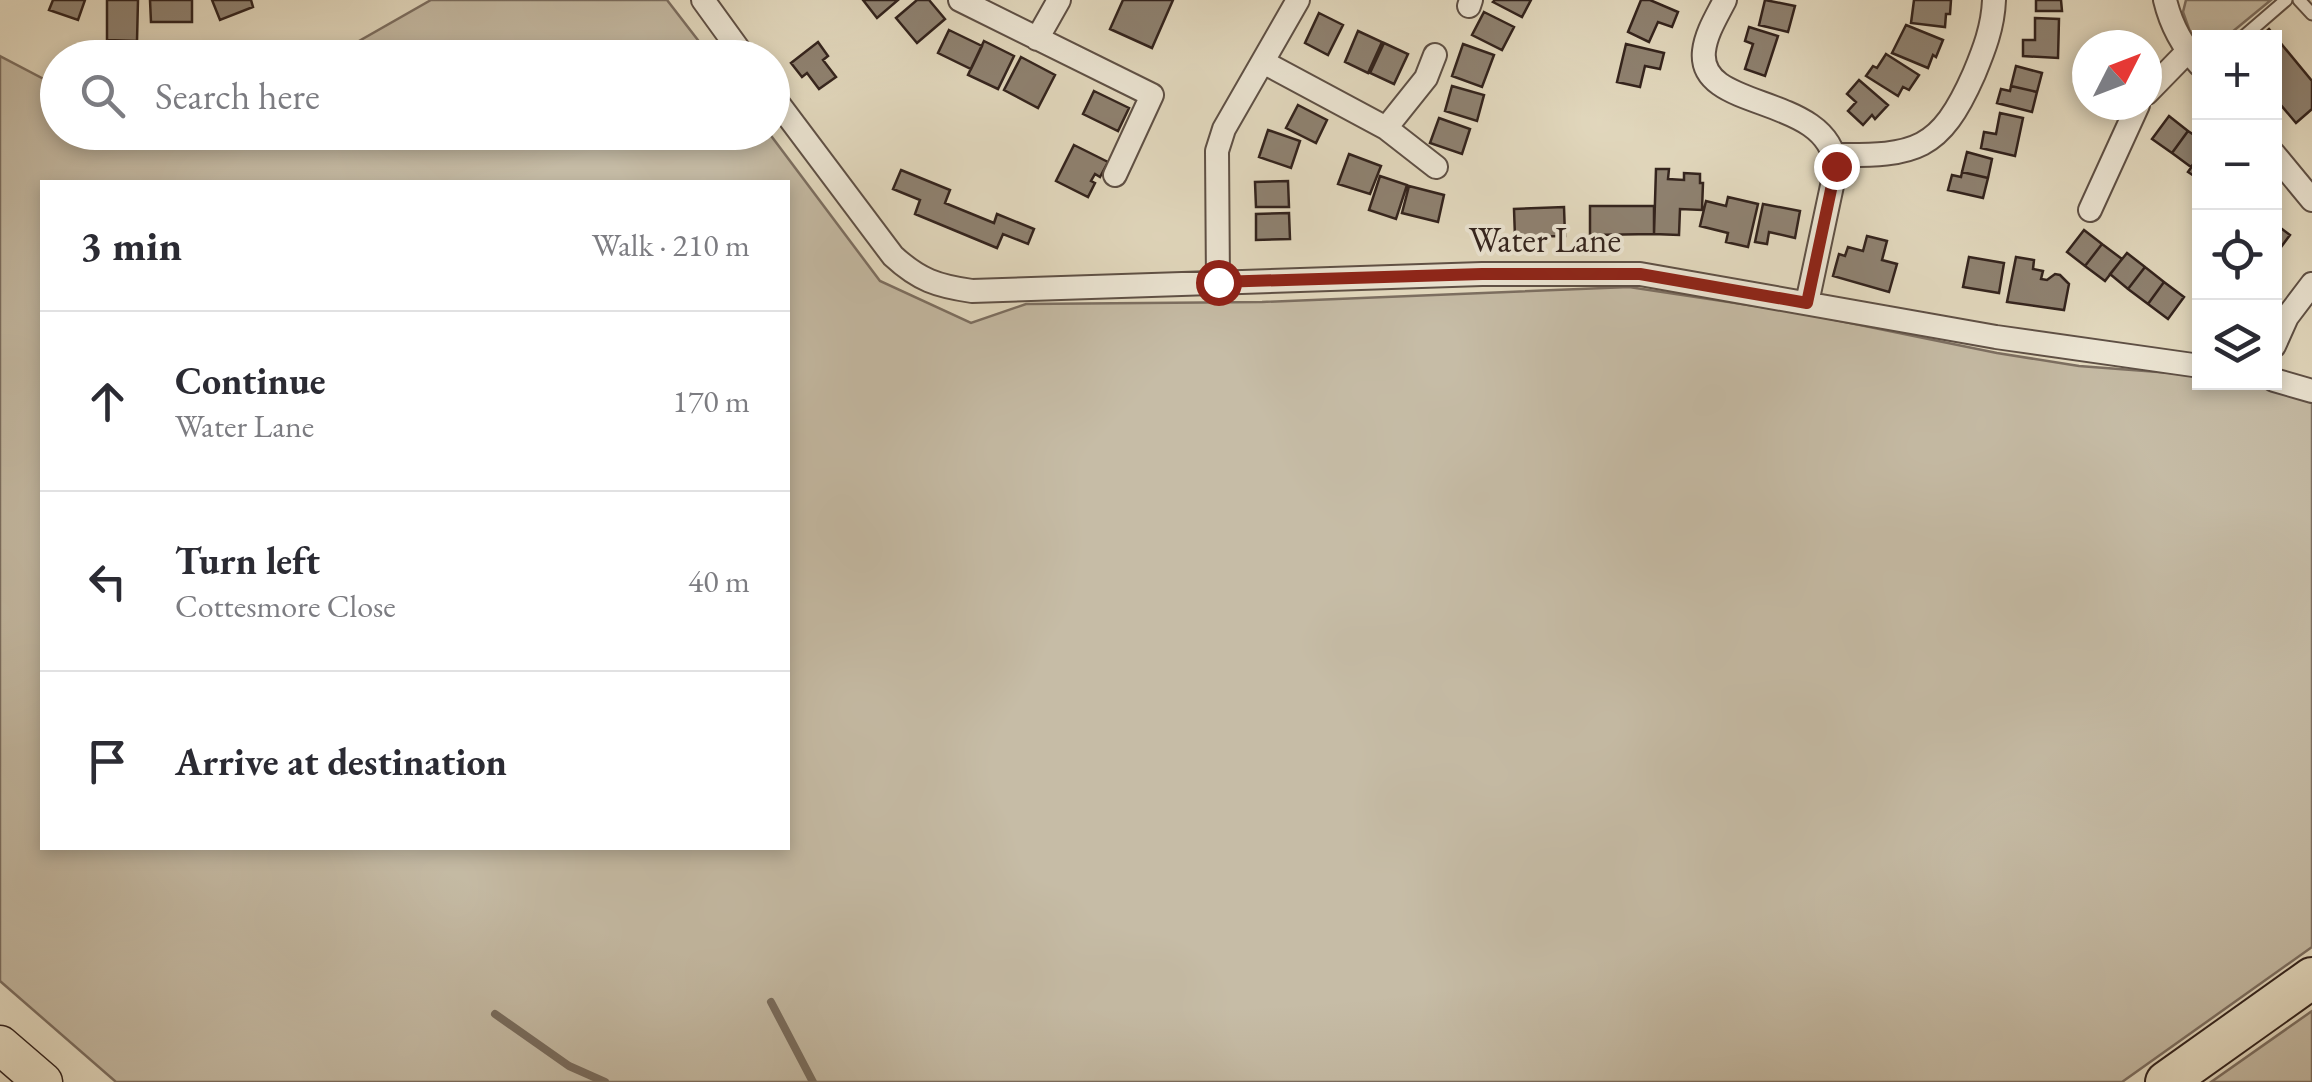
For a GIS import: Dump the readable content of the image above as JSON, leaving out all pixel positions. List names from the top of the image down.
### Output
{
  "streets": {
    "street": ["Water Lane"]
  },
  "north": "top right",
  "page": {
    "map_buttons": ["+", "−"],
    "search": "Search here",
    "heading": ["3 min", "Walk · 210 m"],
    "list": [
      ["Continue", "Water Lane", "170 m"],
      ["Turn left", "Cottesmore Close", "40 m"],
      "Arrive at destination"
    ]
  }
}
